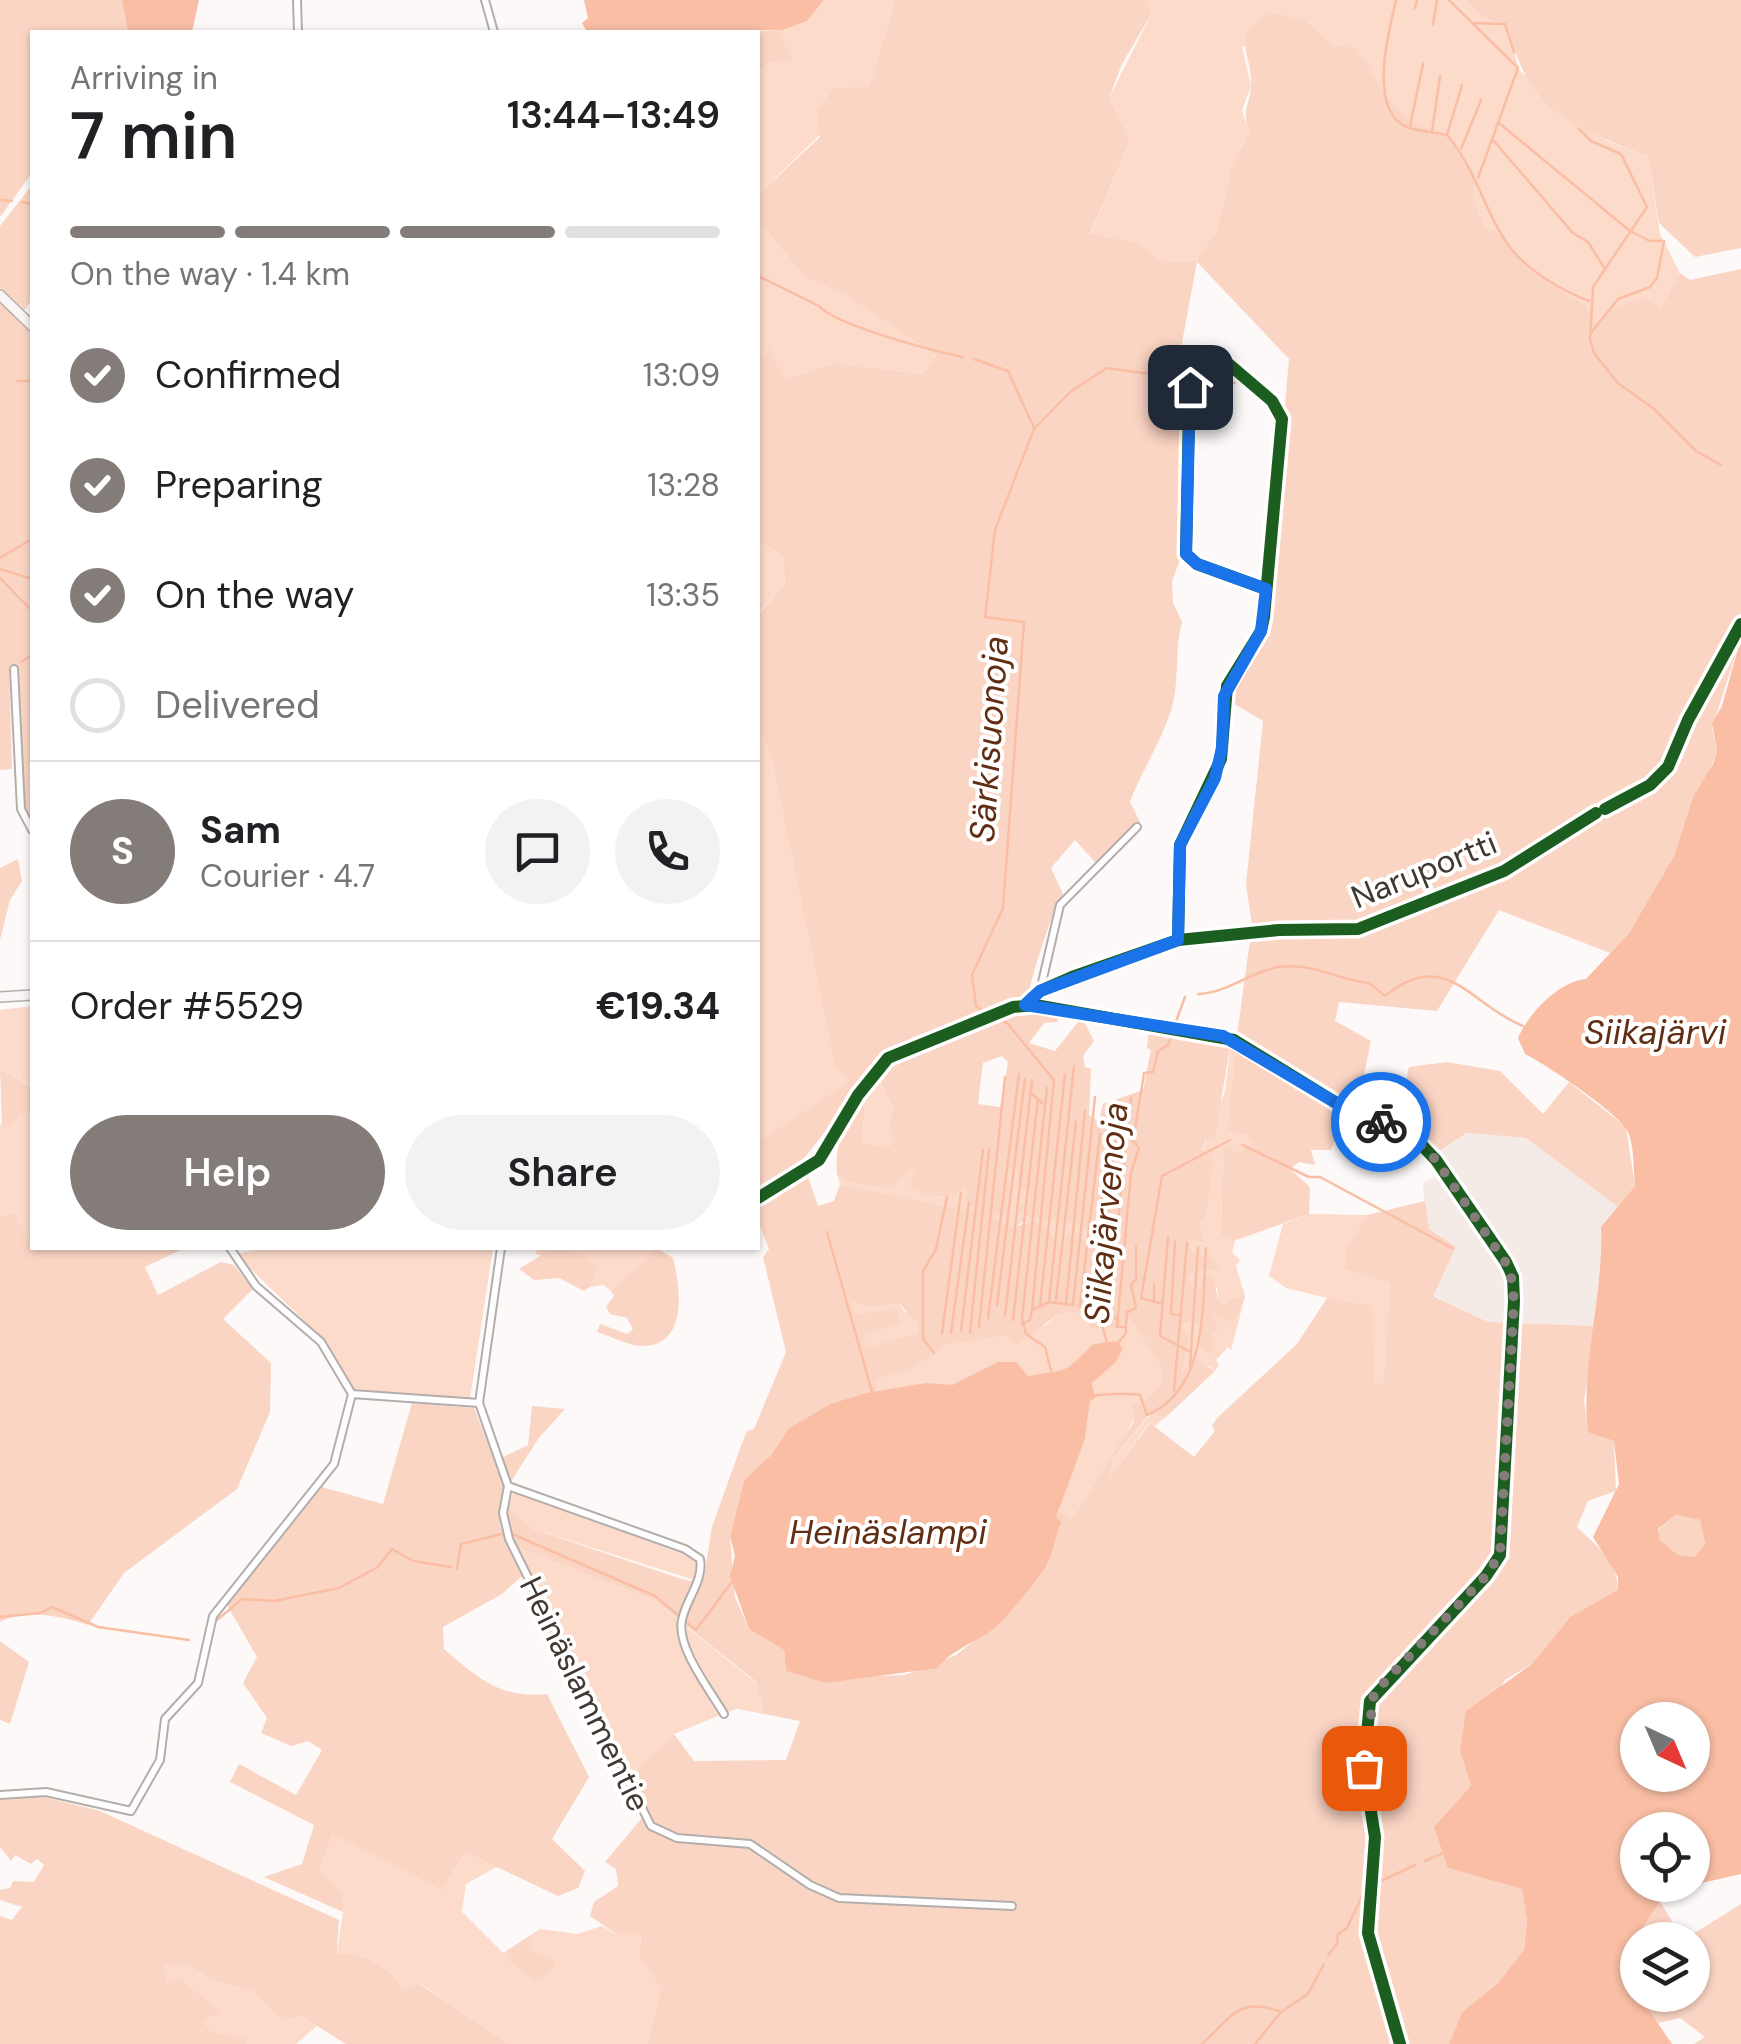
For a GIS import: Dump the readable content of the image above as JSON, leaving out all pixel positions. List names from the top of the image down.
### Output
{
  "streets": {
    "street": ["Naruportti", "Heinäslammentie"]
  },
  "water": [
    "Särkisuonoja",
    "Siikajärvi",
    "Siikajärvenoja",
    "Heinäslampi"
  ],
  "north": "bottom right",
  "page": {
    "heading": ["7 min", "Arriving in", "13:44–13:49"],
    "panel": [
      "Sam",
      "Courier · 4.7",
      "Order #5529",
      "€19.34"
    ],
    "bar": "On the way · 1.4 km",
    "list": [
      ["Confirmed", "13:09"],
      ["Preparing", "13:28"],
      ["On the way", "13:35"],
      "Delivered"
    ],
    "round": "S",
    "buttons": ["Help", "Share"]
  }
}
